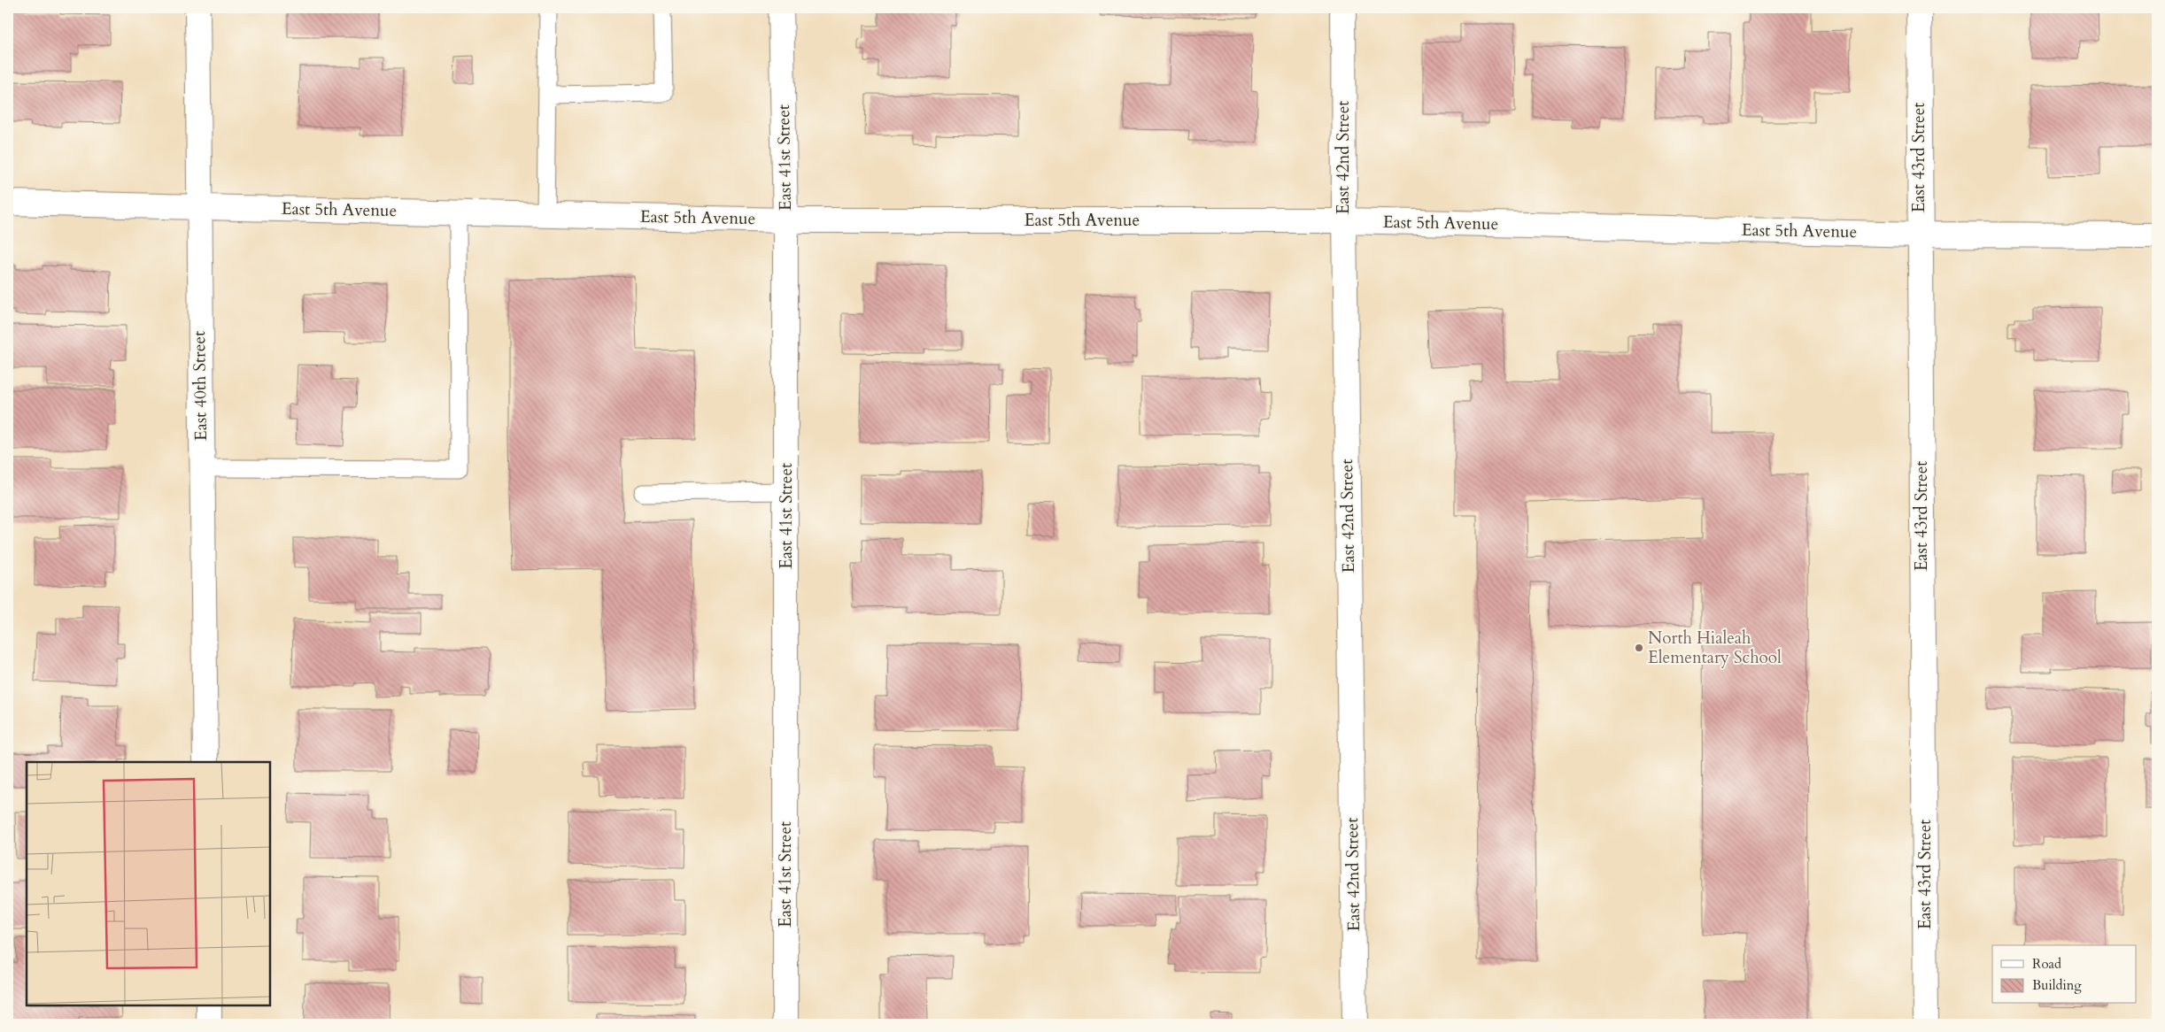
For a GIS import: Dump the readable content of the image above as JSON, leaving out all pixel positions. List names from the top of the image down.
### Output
{
  "streets": {
    "street": [
      "East 41st Street",
      "East 42nd Street",
      "East 43rd Street",
      "East 5th Avenue",
      "East 40th Street"
    ]
  },
  "crossings": [
    ["East 41st Street", "East 5th Avenue"],
    ["East 42nd Street", "East 5th Avenue"],
    ["East 43rd Street", "East 5th Avenue"],
    ["East 5th Avenue", "East 40th Street"]
  ],
  "places": ["North Hialeah Elementary School"],
  "legend": ["Road", "Building"]
}
